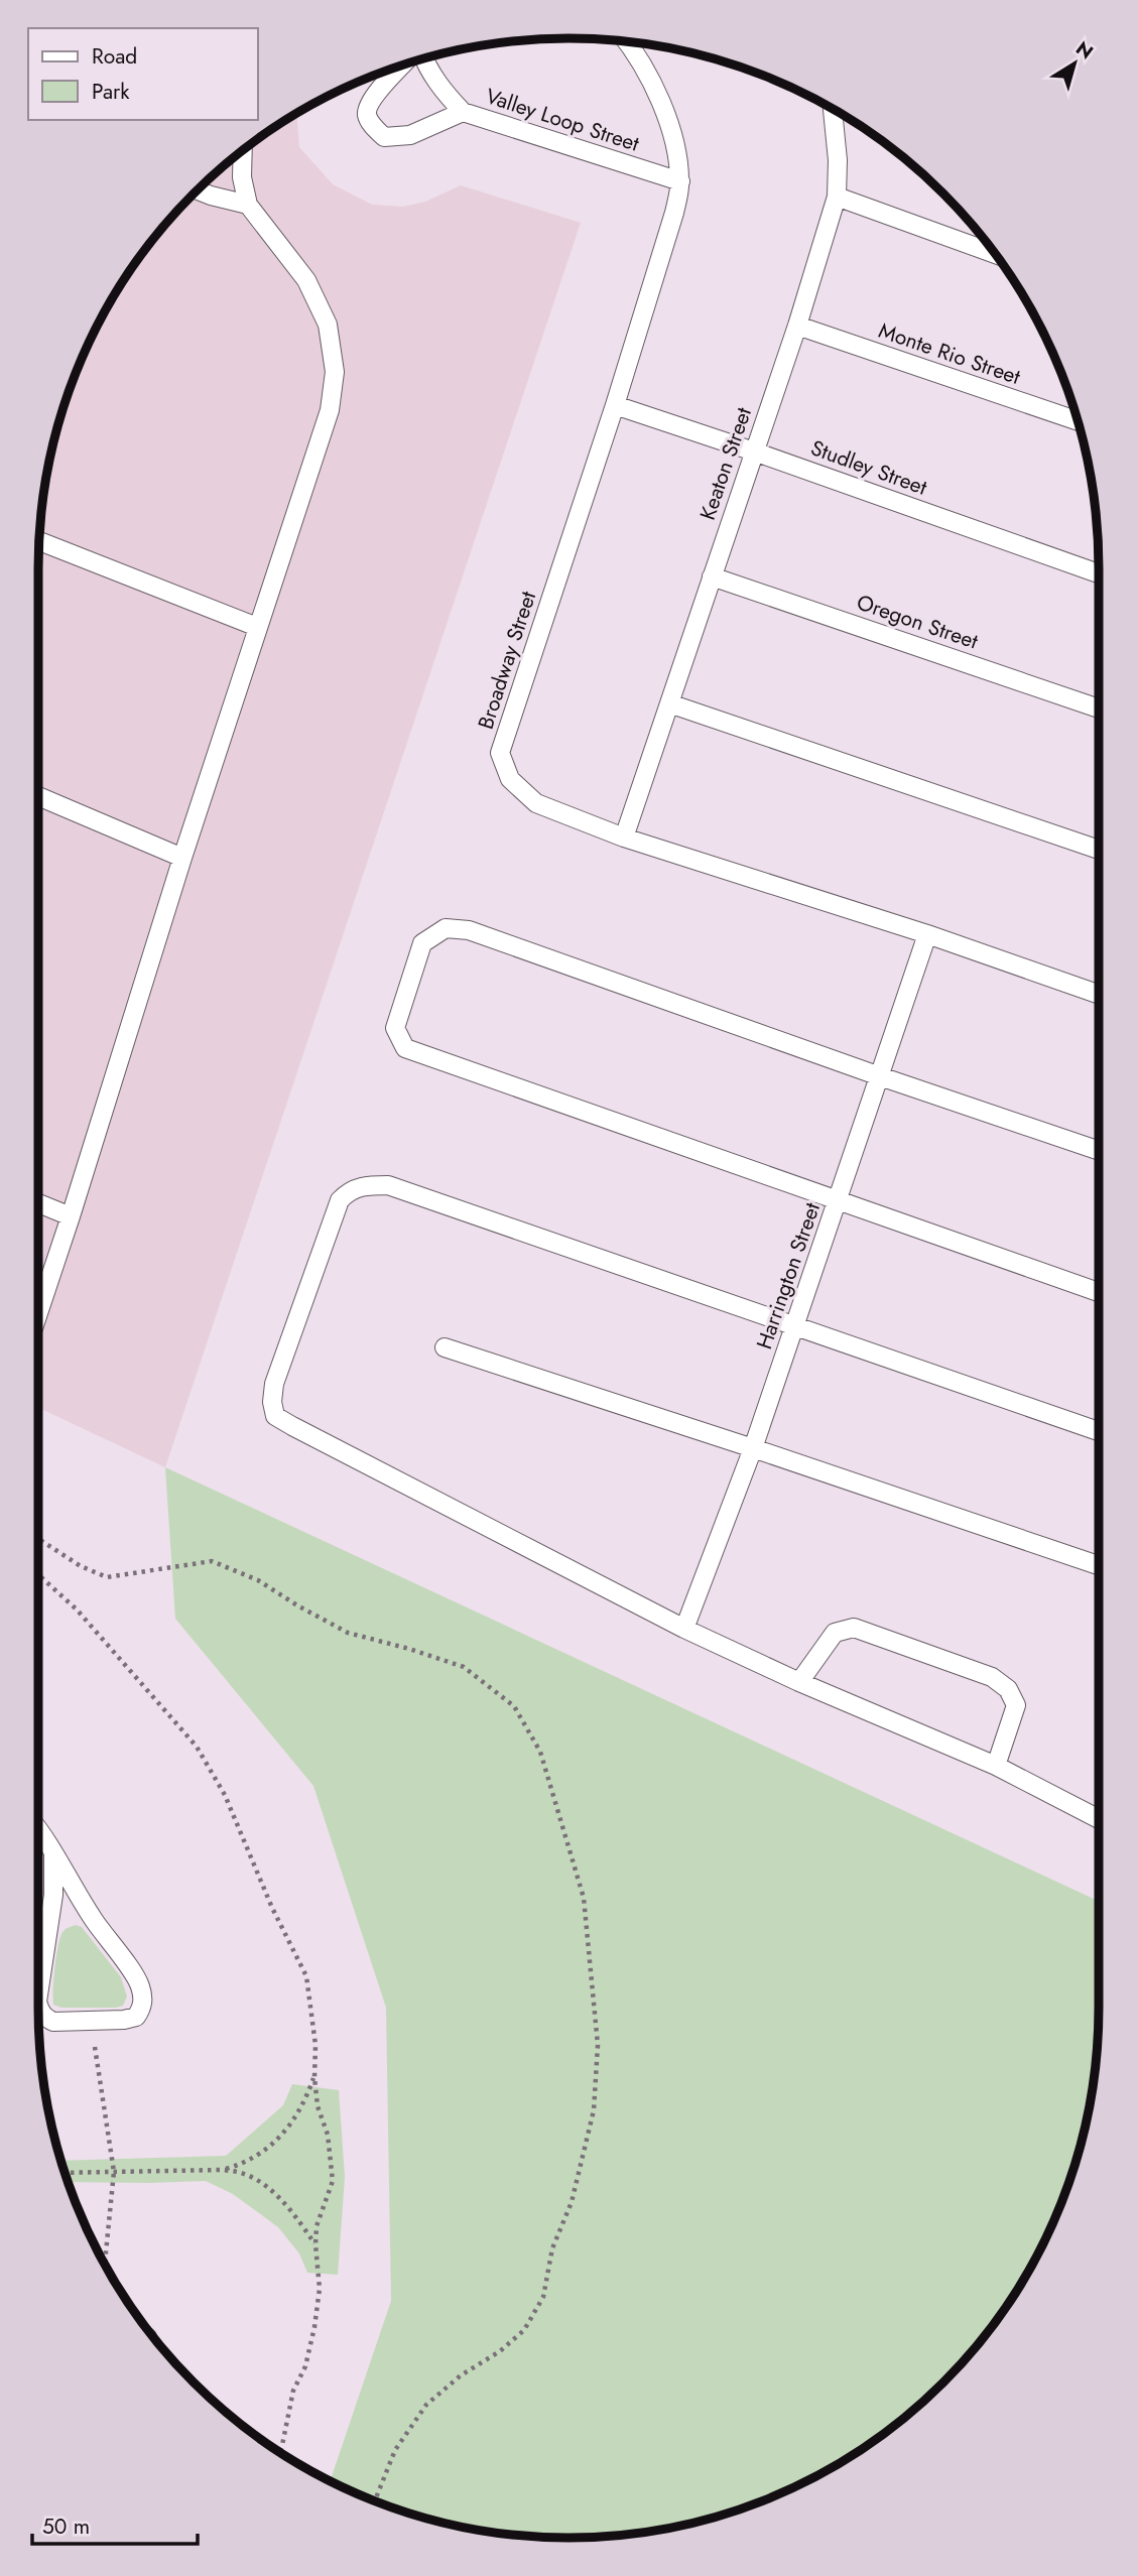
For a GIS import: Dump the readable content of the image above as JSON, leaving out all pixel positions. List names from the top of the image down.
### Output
{
  "streets": {
    "street": [
      "Valley Loop Street",
      "Monte Rio Street",
      "Keaton Street",
      "Studley Street",
      "Oregon Street",
      "Broadway Street",
      "Harrington Street"
    ]
  },
  "crossings": [
    ["Valley Loop Street", "Broadway Street"],
    ["Monte Rio Street", "Keaton Street"],
    ["Keaton Street", "Studley Street"],
    ["Keaton Street", "Oregon Street"],
    ["Keaton Street", "Broadway Street"],
    ["Studley Street", "Broadway Street"],
    ["Broadway Street", "Harrington Street"]
  ],
  "legend": ["Road", "Park"],
  "scale_bar": "50 m",
  "north": "top right"
}
